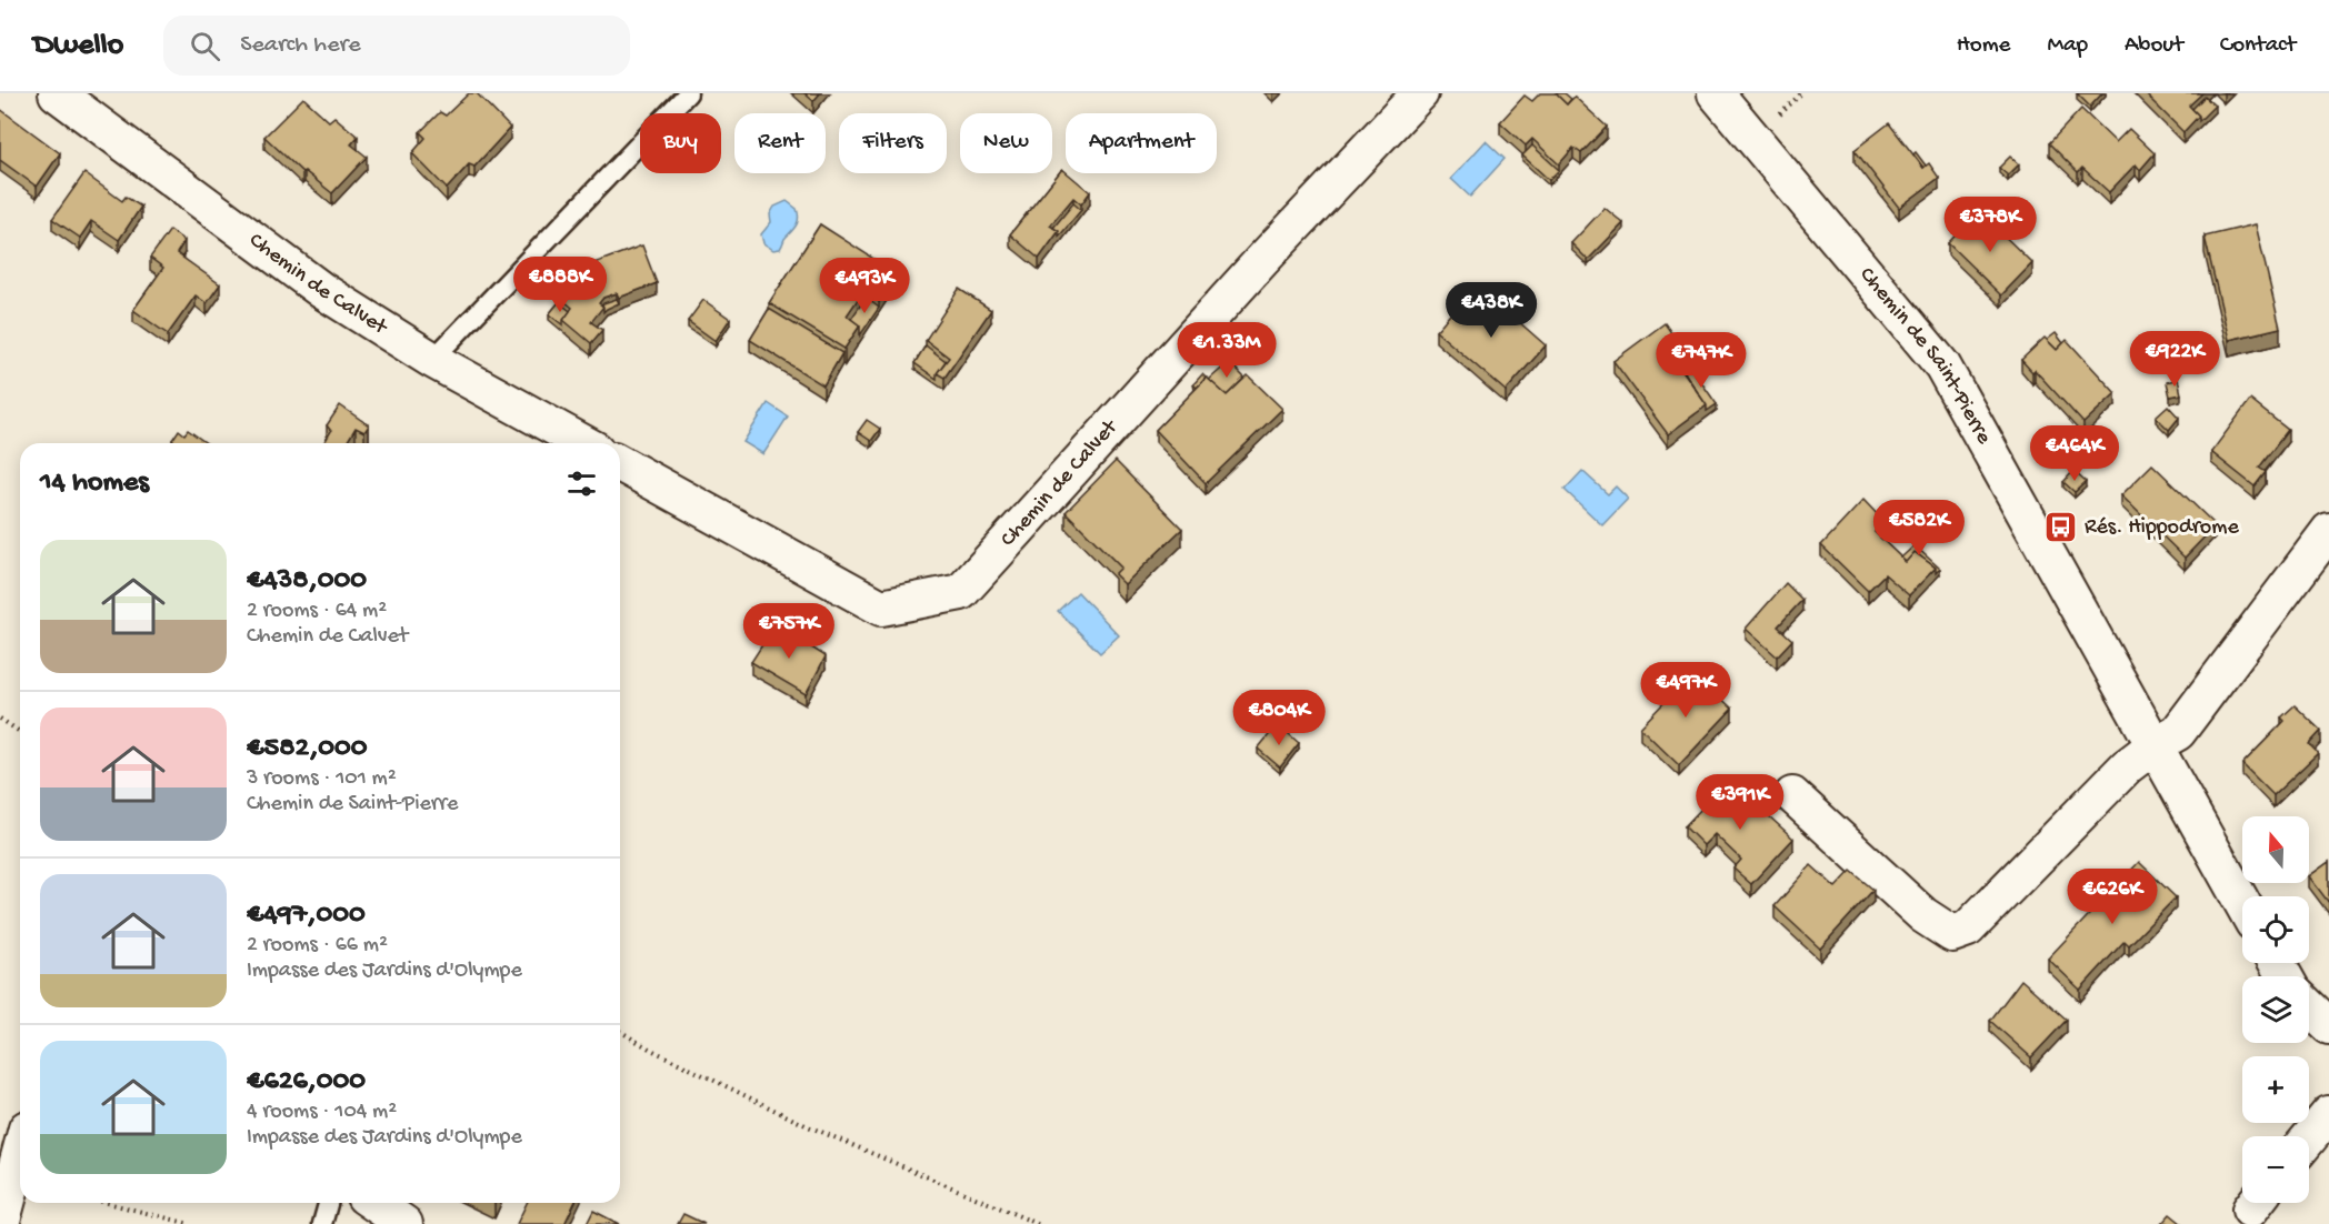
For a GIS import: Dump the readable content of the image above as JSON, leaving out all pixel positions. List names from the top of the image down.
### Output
{
  "streets": {
    "street": ["Chemin de Calvet", "Chemin de Saint-Pierre"]
  },
  "places": {
    "bus stop": ["Rés. Hippodrome"]
  },
  "north": "top",
  "page": {
    "header": "Dwello",
    "search": "Search here",
    "nav": [
      "Home",
      "Map",
      "About",
      "Contact"
    ],
    "chip": [
      "Buy",
      "Rent",
      "Filters",
      "New",
      "Apartment"
    ],
    "price": [
      "€378K",
      "€888K",
      "€493K",
      "€438K",
      "€1.33M",
      "€922K",
      "€747K",
      "€464K",
      "€582K",
      "€757K",
      "€497K",
      "€804K",
      "€391K",
      "€626K"
    ],
    "heading": "14 homes",
    "list": [
      {
        "name": "€438,000",
        "note": "2 rooms · 64 m² · Chemin de Calvet"
      },
      {
        "name": "€582,000",
        "note": "3 rooms · 101 m² · Chemin de Saint-Pierre"
      },
      {
        "name": "€497,000",
        "note": "2 rooms · 66 m² · Impasse des Jardins d'Olympe"
      },
      {
        "name": "€626,000",
        "note": "4 rooms · 104 m² · Impasse des Jardins d'Olympe"
      }
    ],
    "map_buttons": ["+", "−"]
  }
}
